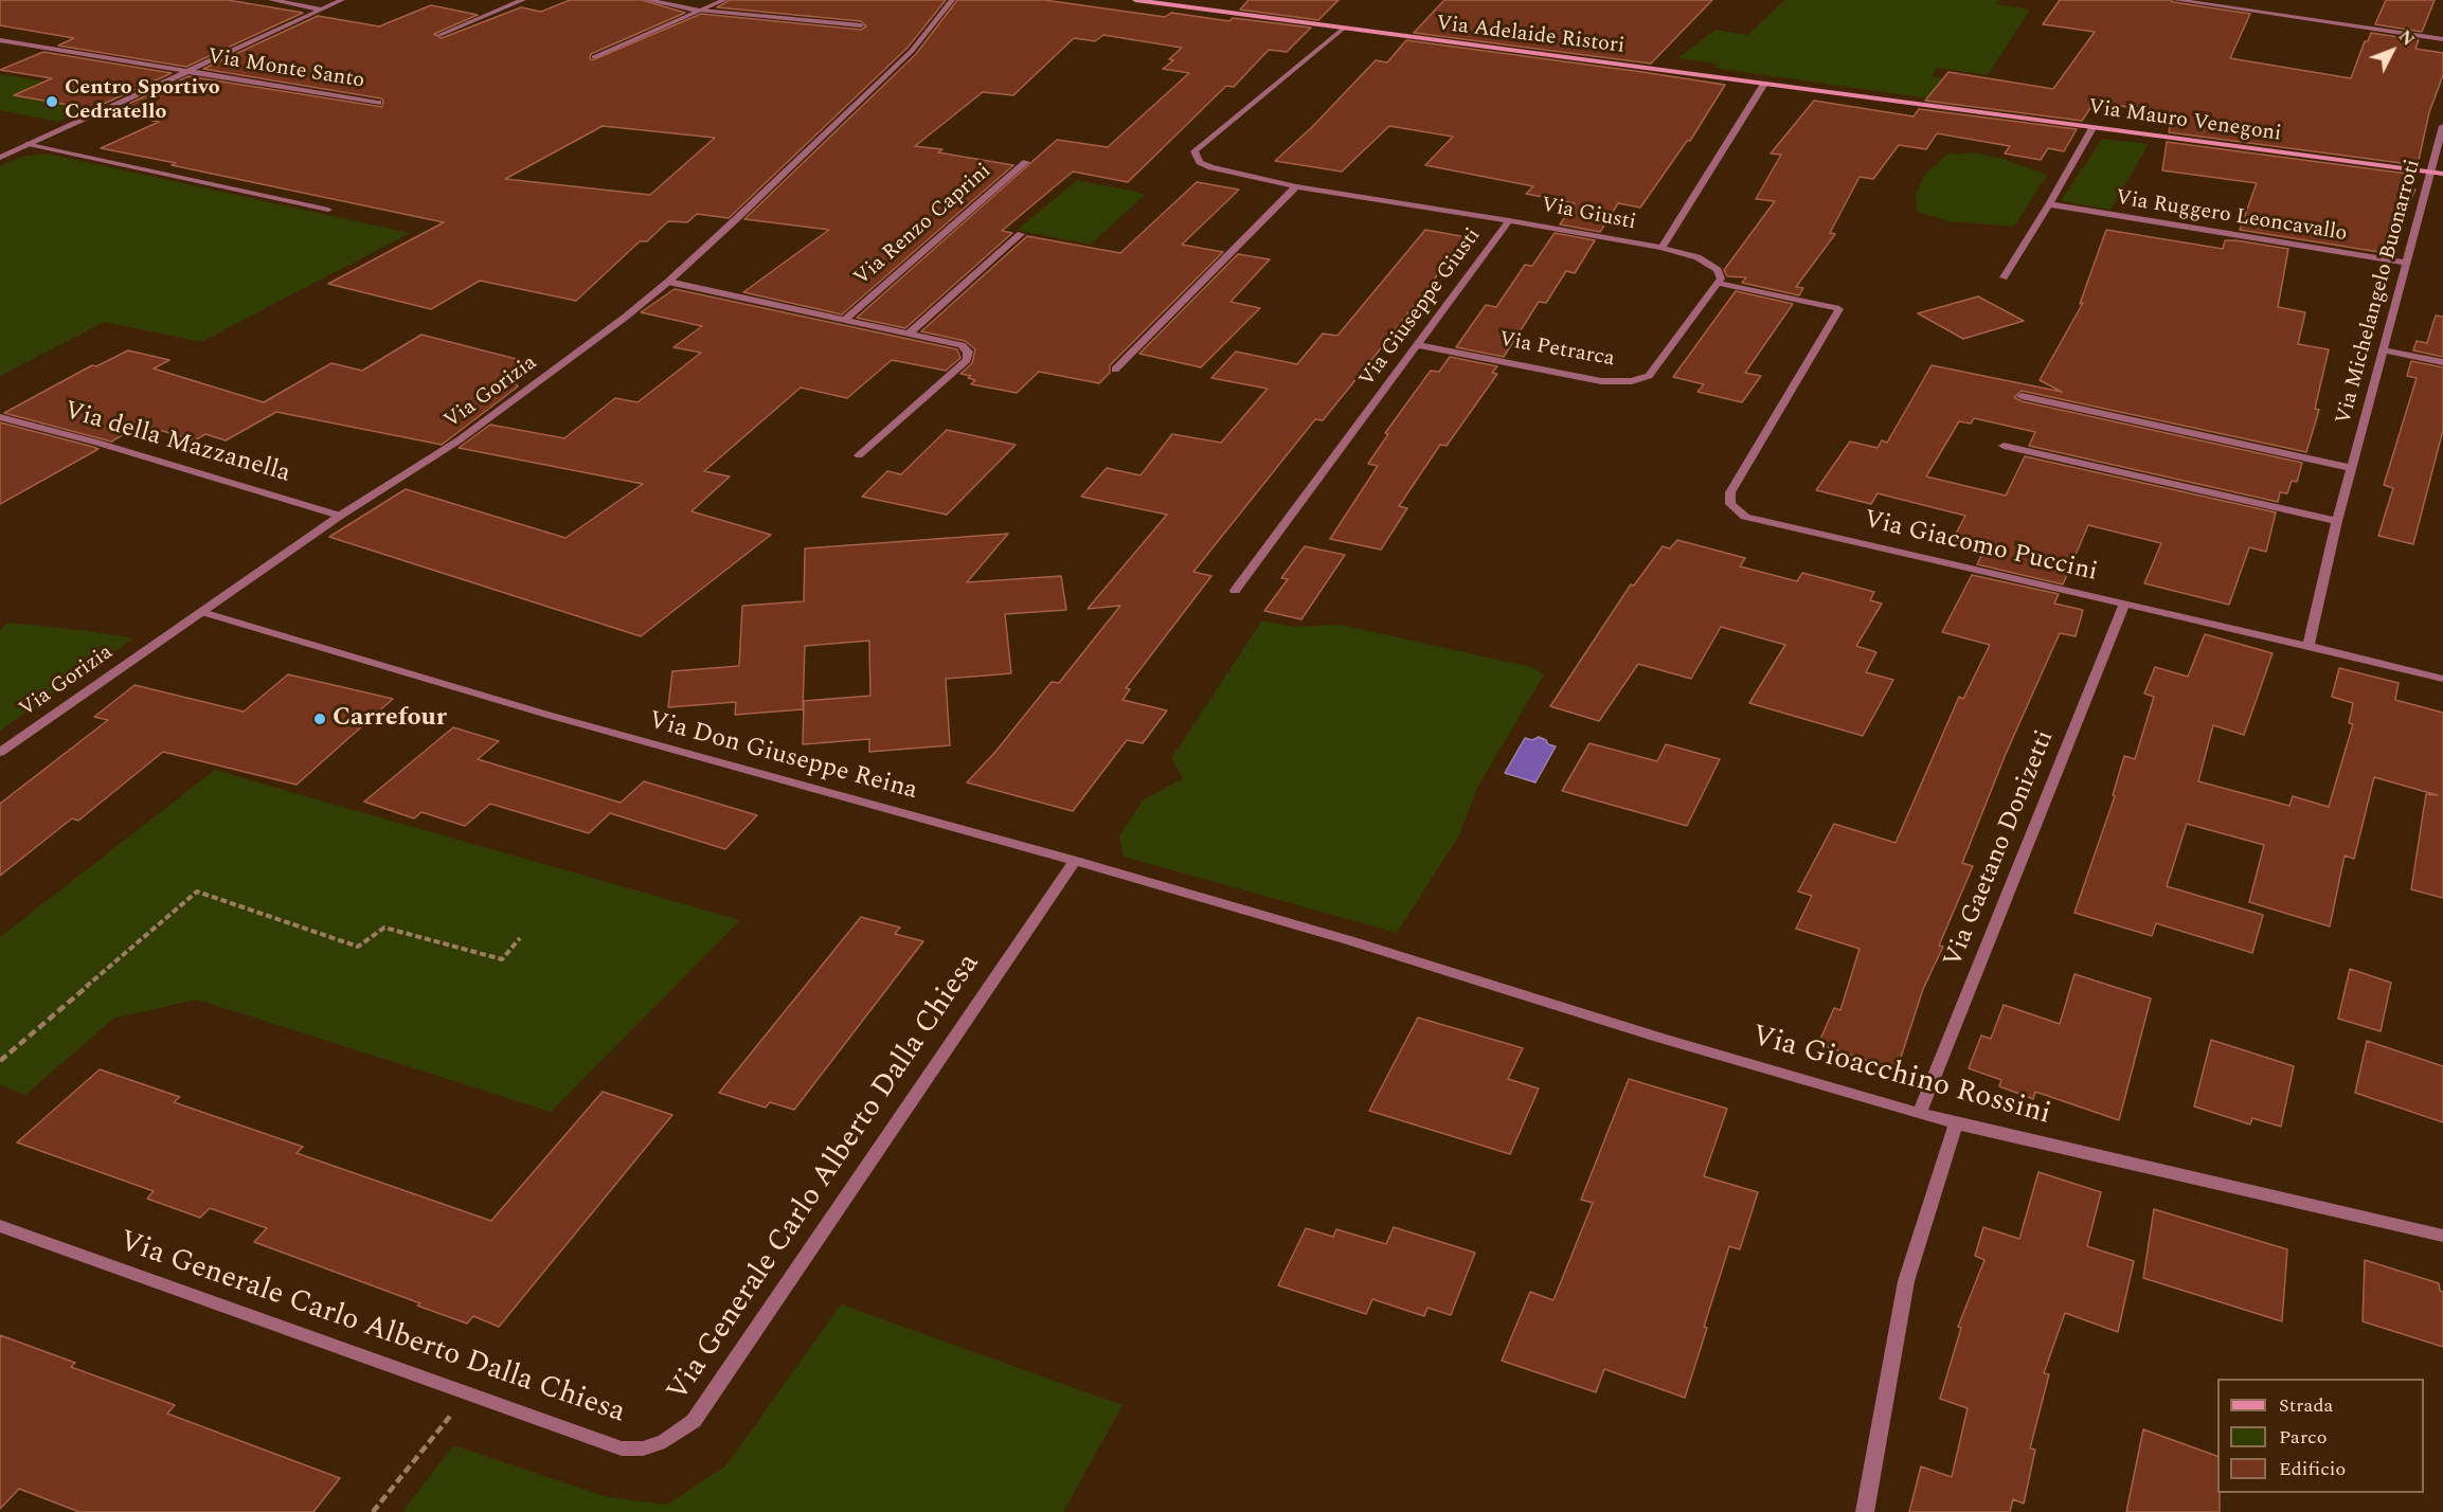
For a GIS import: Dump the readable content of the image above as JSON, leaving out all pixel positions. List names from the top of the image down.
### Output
{
  "streets": {
    "main road": ["Via Adelaide Ristori", "Via Mauro Venegoni"],
    "street": [
      "Via Monte Santo",
      "Via Giusti",
      "Via Ruggero Leoncavallo",
      "Via Renzo Caprini",
      "Via Michelangelo Buonarroti",
      "Via Giuseppe Giusti",
      "Via Petrarca",
      "Via Gorizia",
      "Via della Mazzanella",
      "Via Giacomo Puccini",
      "Via Don Giuseppe Reina",
      "Via Gaetano Donizetti",
      "Via Gioacchino Rossini",
      "Via Generale Carlo Alberto Dalla Chiesa"
    ]
  },
  "crossings": [
    ["Via Adelaide Ristori", "Via Mauro Venegoni"],
    ["Via Adelaide Ristori", "Via Giuseppe Giusti"],
    ["Via Mauro Venegoni", "Via Michelangelo Buonarroti"],
    ["Via Giusti", "Via Giuseppe Giusti"],
    ["Via Ruggero Leoncavallo", "Via Michelangelo Buonarroti"],
    ["Via Renzo Caprini", "Via Gorizia"],
    ["Via Michelangelo Buonarroti", "Via Giacomo Puccini"],
    ["Via Giuseppe Giusti", "Via Petrarca"],
    ["Via Petrarca", "Via Giacomo Puccini"],
    ["Via Gorizia", "Via della Mazzanella"],
    ["Via Gorizia", "Via Don Giuseppe Reina"],
    ["Via Giacomo Puccini", "Via Gaetano Donizetti"],
    ["Via Don Giuseppe Reina", "Via Gioacchino Rossini"],
    ["Via Don Giuseppe Reina", "Via Generale Carlo Alberto Dalla Chiesa"],
    ["Via Gaetano Donizetti", "Via Gioacchino Rossini"]
  ],
  "places": ["Centro Sportivo Cedratello", "Carrefour"],
  "legend": ["Strada", "Parco", "Edificio"],
  "north": "top right"
}
